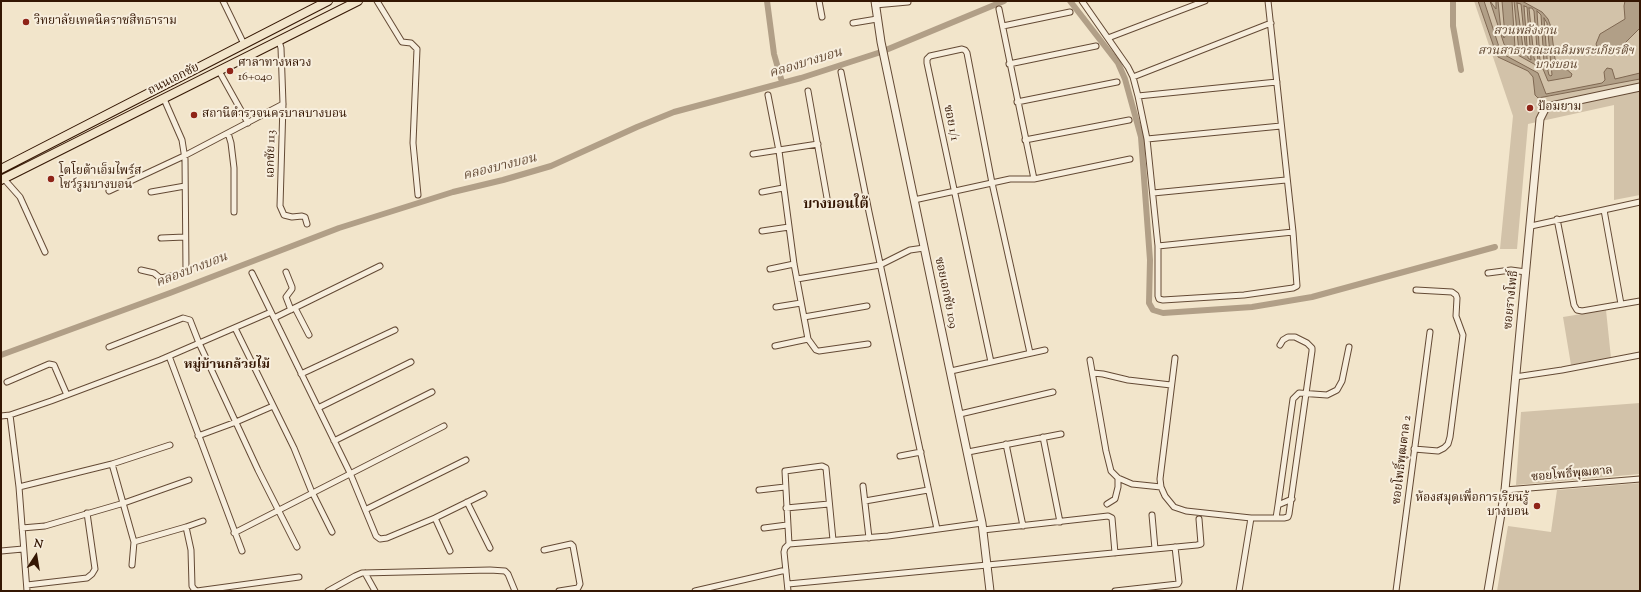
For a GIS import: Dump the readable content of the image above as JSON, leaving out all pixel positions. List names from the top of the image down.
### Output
{
  "streets": {
    "main road": ["ถนนเอกชัย"],
    "street": [
      "ซอย 1/1",
      "เอกชัย 113",
      "ซอยเอกชัย 109",
      "ซอยรางโพธิ์",
      "ซอยโพธิ์พุฒตาล 2",
      "ซอยโพธิ์พุฒตาล"
    ]
  },
  "crossings": [
    ["ถนนเอกชัย", "เอกชัย 113"],
    ["ซอยรางโพธิ์", "ซอยโพธิ์พุฒตาล"]
  ],
  "districts": ["บางบอนใต้", "หมู่บ้านกล้วยไม้"],
  "water": ["คลองบางบอน"],
  "parks": ["สวนพลังงาน", "สวนสาธารณะเฉลิมพระเกียรติฯ บางบอน"],
  "places": [
    "วิทยาลัยเทคนิคราชสิทธาราม",
    "ศาลาทางหลวง 16+040",
    "ป้อมยาม",
    "สถานีตำรวจนครบาลบางบอน",
    "โตโยต้าเอ็มไพร์ส โชว์รูมบางบอน",
    "ห้องสมุดเพื่อการเรียนรู้ บางบอน"
  ],
  "north": "top"
}
